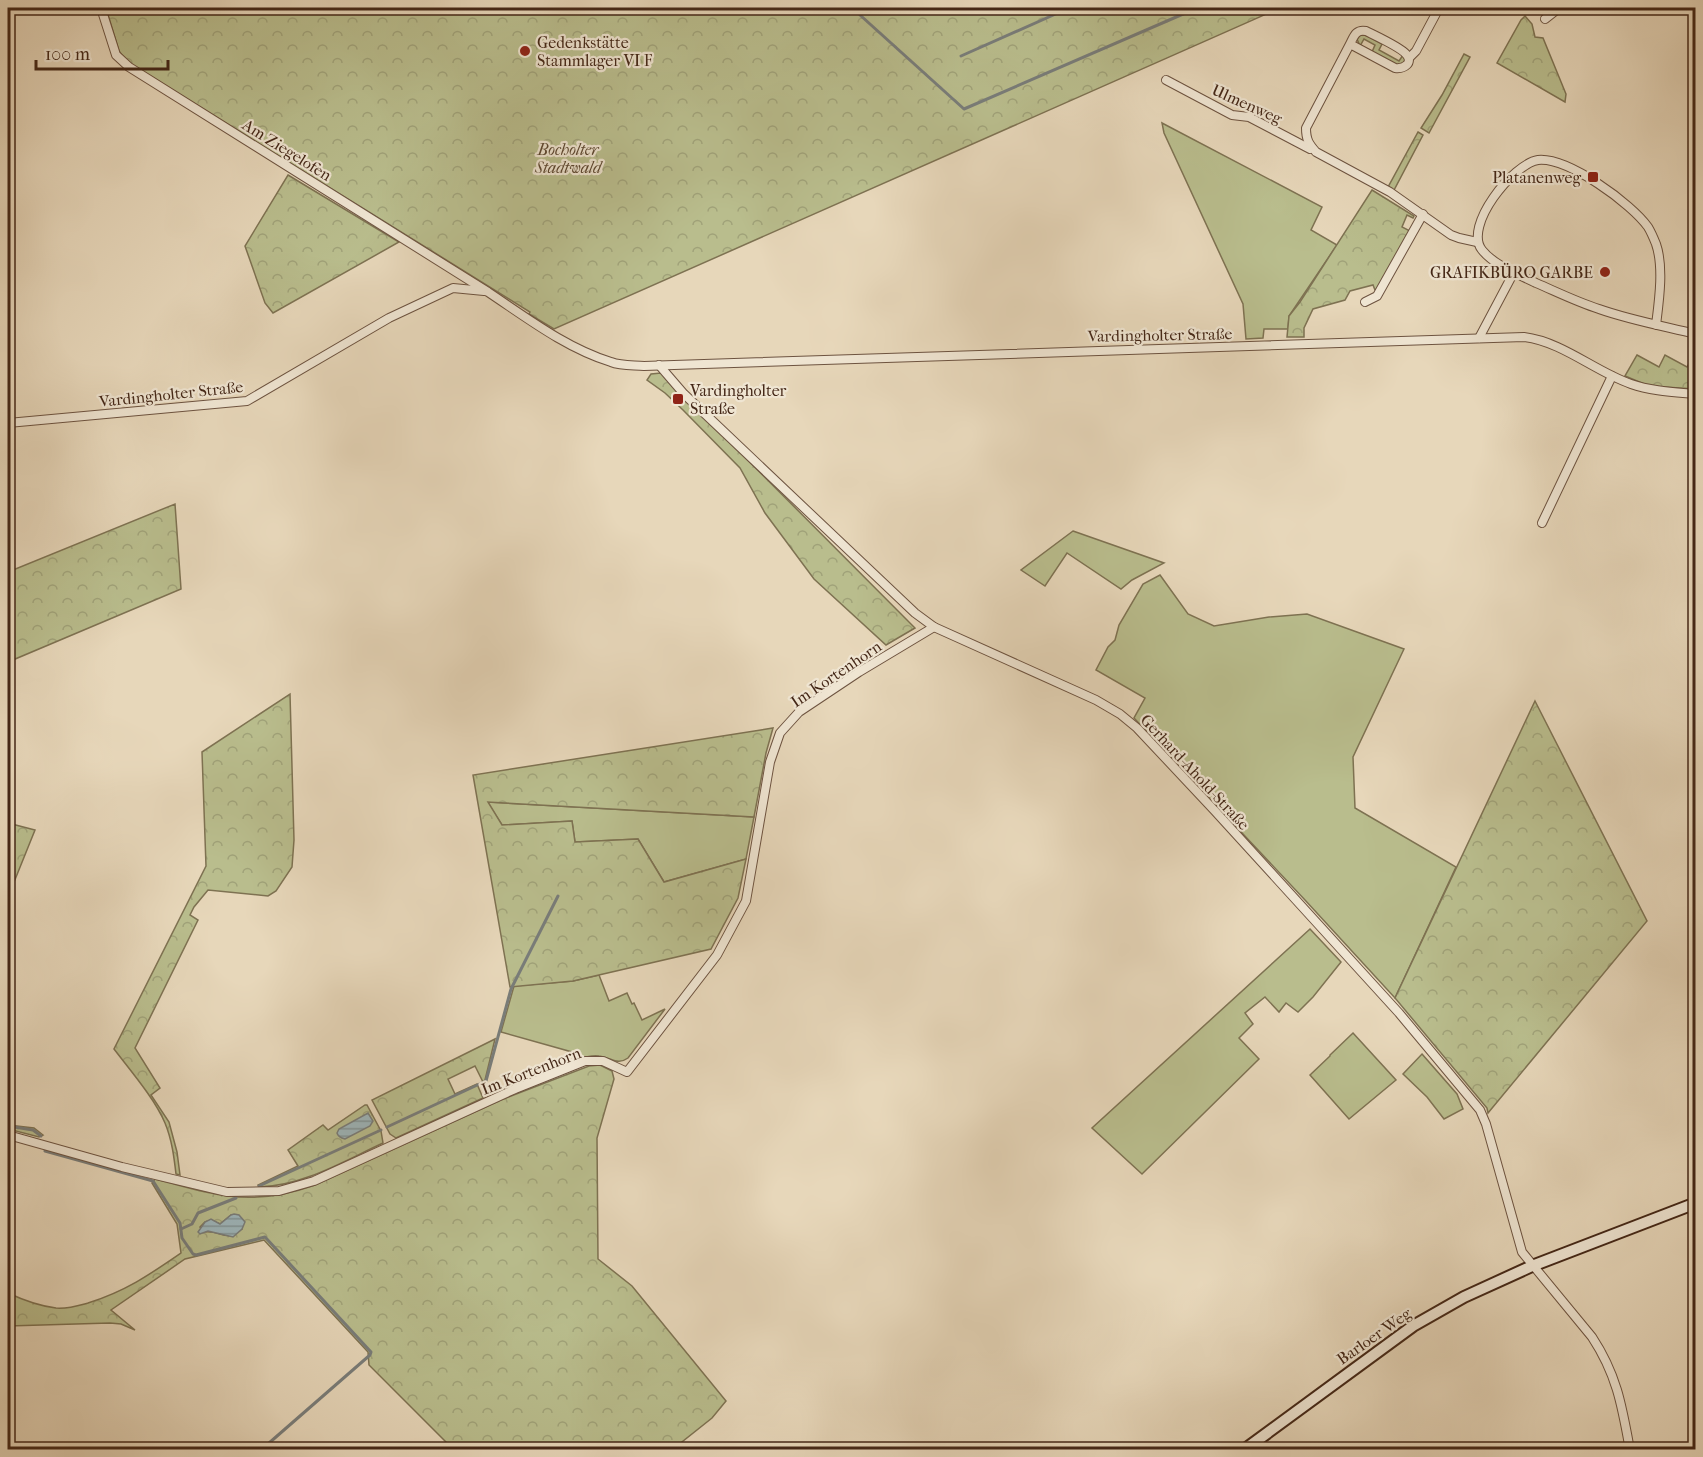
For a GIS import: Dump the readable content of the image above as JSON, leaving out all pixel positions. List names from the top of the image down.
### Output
{
  "streets": {
    "street": [
      "Ulmenweg",
      "Am Ziegelofen",
      "Vardingholter Straße",
      "Im Kortenhorn",
      "Gerhard-Ahold-Straße",
      "Barloer Weg"
    ]
  },
  "crossings": [
    ["Am Ziegelofen", "Vardingholter Straße"],
    ["Vardingholter Straße", "Gerhard-Ahold-Straße"],
    ["Im Kortenhorn", "Gerhard-Ahold-Straße"],
    ["Gerhard-Ahold-Straße", "Barloer Weg"]
  ],
  "parks": ["Bocholter Stadtwald"],
  "places": {
    "other": ["Gedenkstätte Stammlager VI F", "GRAFIKBÜRO GARBE"],
    "transit": ["Platanenweg", "Vardingholter Straße"]
  },
  "scale_bar": "100 m"
}
